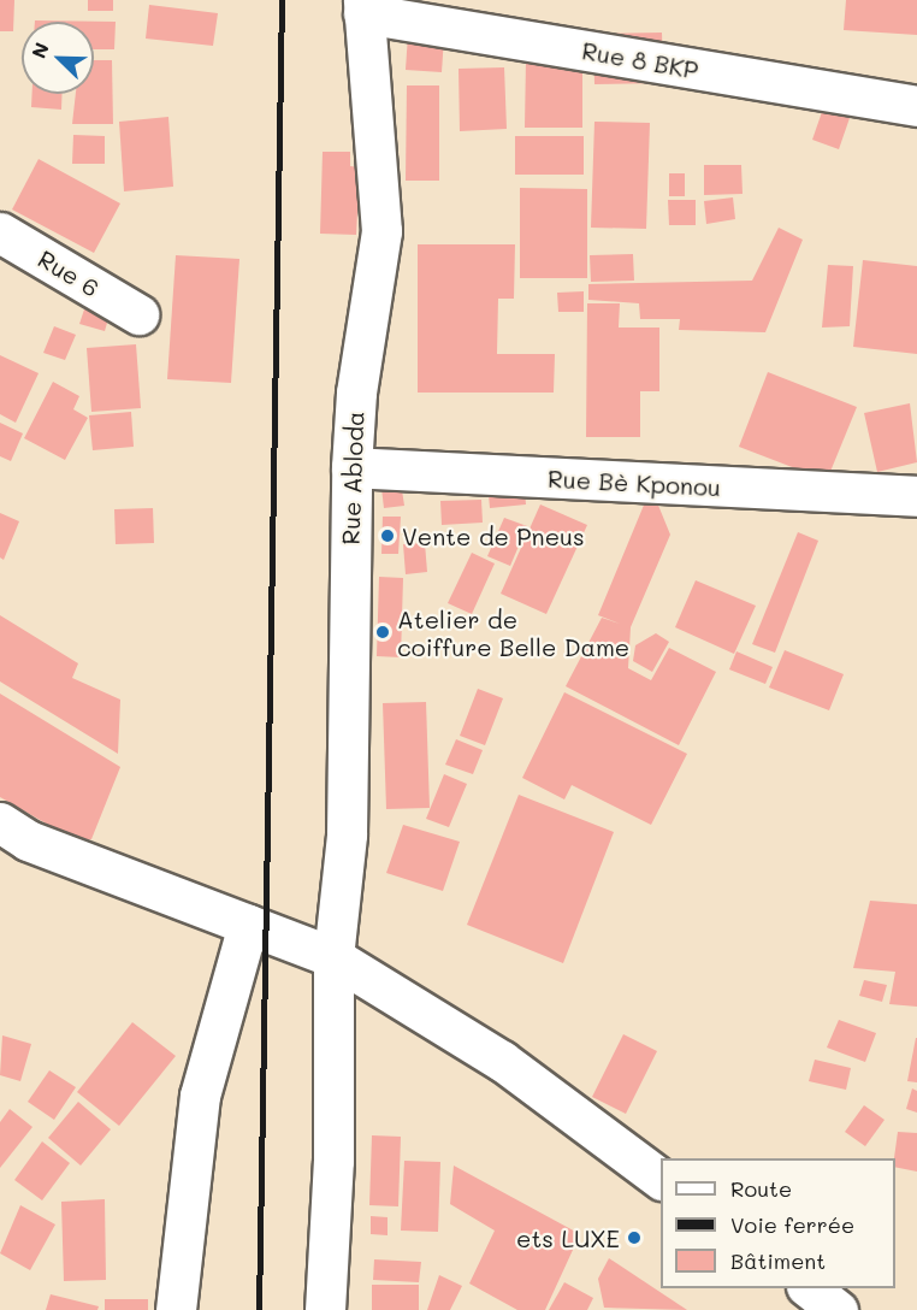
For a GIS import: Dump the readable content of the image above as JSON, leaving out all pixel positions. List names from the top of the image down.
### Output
{
  "streets": {
    "street": [
      "Rue 8 BKP",
      "Rue 6",
      "Rue Abloda",
      "Rue Bè Kponou"
    ]
  },
  "crossings": [
    ["Rue 8 BKP", "Rue Abloda"],
    ["Rue Abloda", "Rue Bè Kponou"]
  ],
  "places": ["Vente de Pneus", "Atelier de coiffure Belle Dame", "ets LUXE"],
  "legend": ["Route", "Voie ferrée", "Bâtiment"],
  "north": "top left"
}
